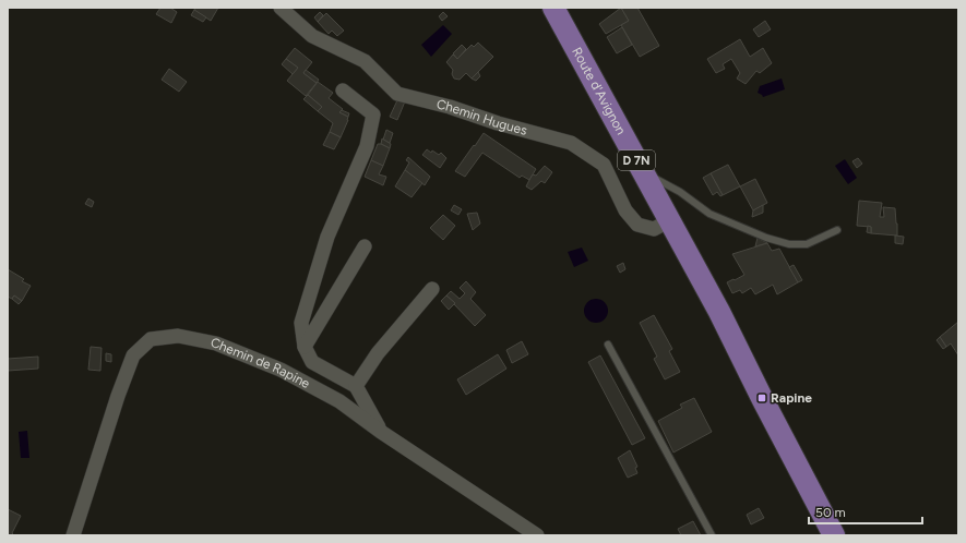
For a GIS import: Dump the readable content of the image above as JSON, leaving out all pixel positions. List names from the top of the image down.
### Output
{
  "streets": {
    "main road": ["Route d'Avignon", "D 7N"],
    "street": ["Chemin Hugues", "Chemin de Rapine"]
  },
  "crossings": [
    ["Route d'Avignon", "Chemin Hugues"]
  ],
  "places": {
    "transit": ["Rapine"]
  },
  "scale_bar": "50 m"
}
